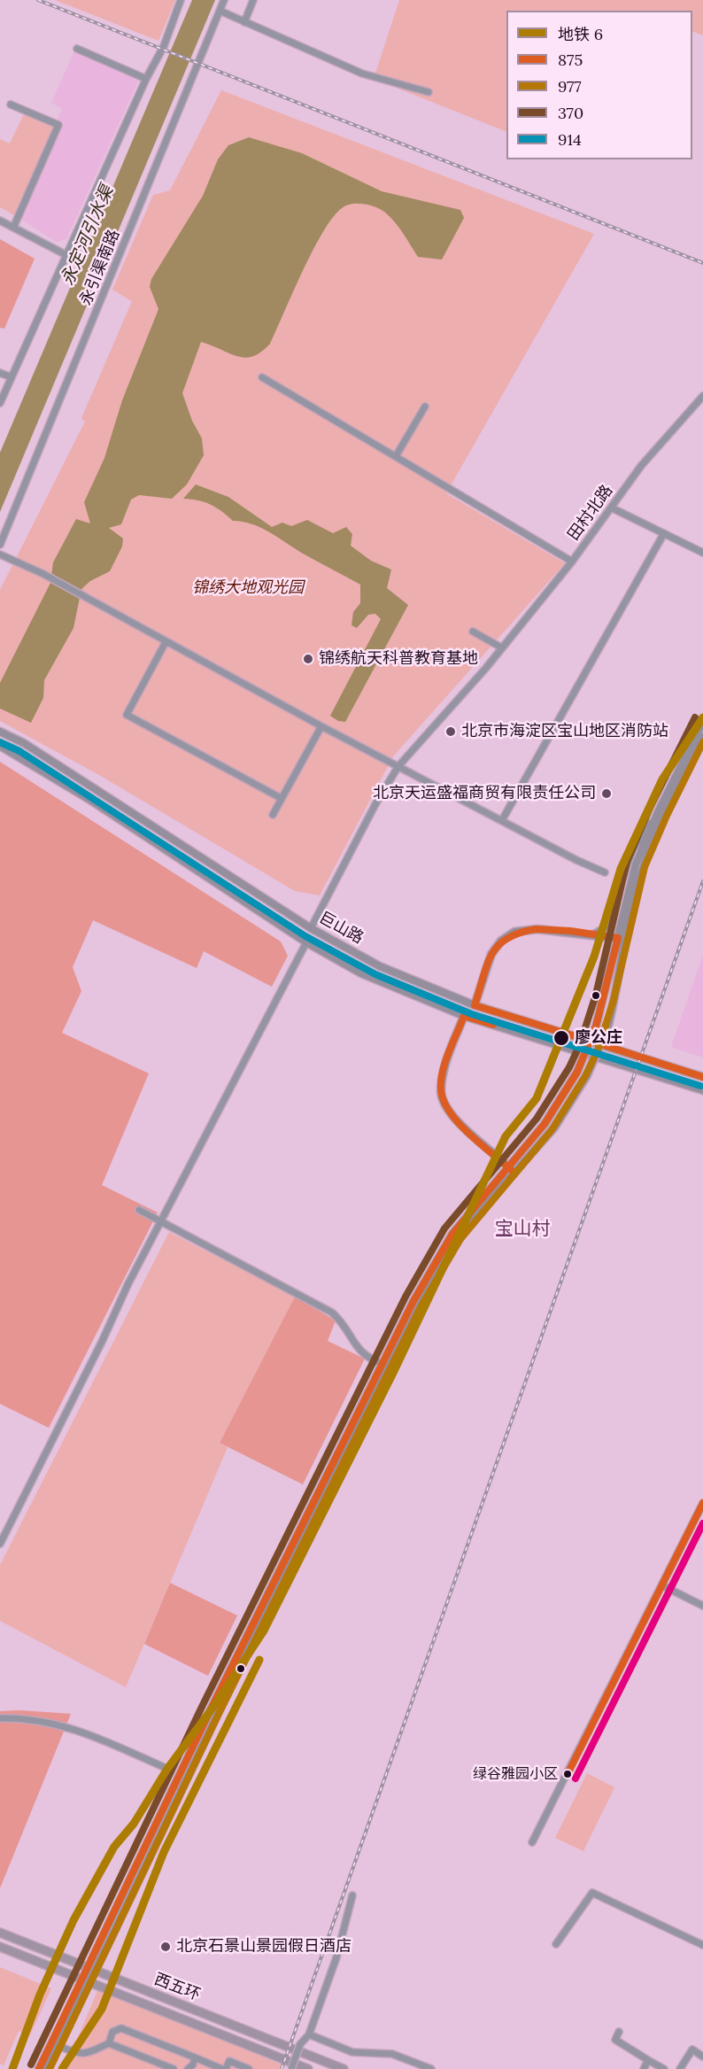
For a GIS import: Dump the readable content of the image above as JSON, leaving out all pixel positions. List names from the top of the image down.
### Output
{
  "streets": {
    "highway": ["西五环"],
    "main road": ["巨山路"],
    "street": ["永引渠南路", "田村北路"]
  },
  "crossings": [
    ["田村北路", "巨山路"]
  ],
  "districts": ["宝山村"],
  "water": ["永定河引水渠"],
  "parks": ["锦绣大地观光园"],
  "places": [
    "锦绣航天科普教育基地",
    "北京市海淀区宝山地区消防站",
    "北京天运盛福商贸有限责任公司",
    "廖公庄",
    "绿谷雅园小区",
    "北京石景山景园假日酒店"
  ],
  "lines": [
    "metro line 6",
    "transit line 370",
    "transit line 977",
    "transit line 914",
    "transit line 875"
  ],
  "legend": [
    "地铁 6",
    "875",
    "977",
    "370",
    "914"
  ]
}
